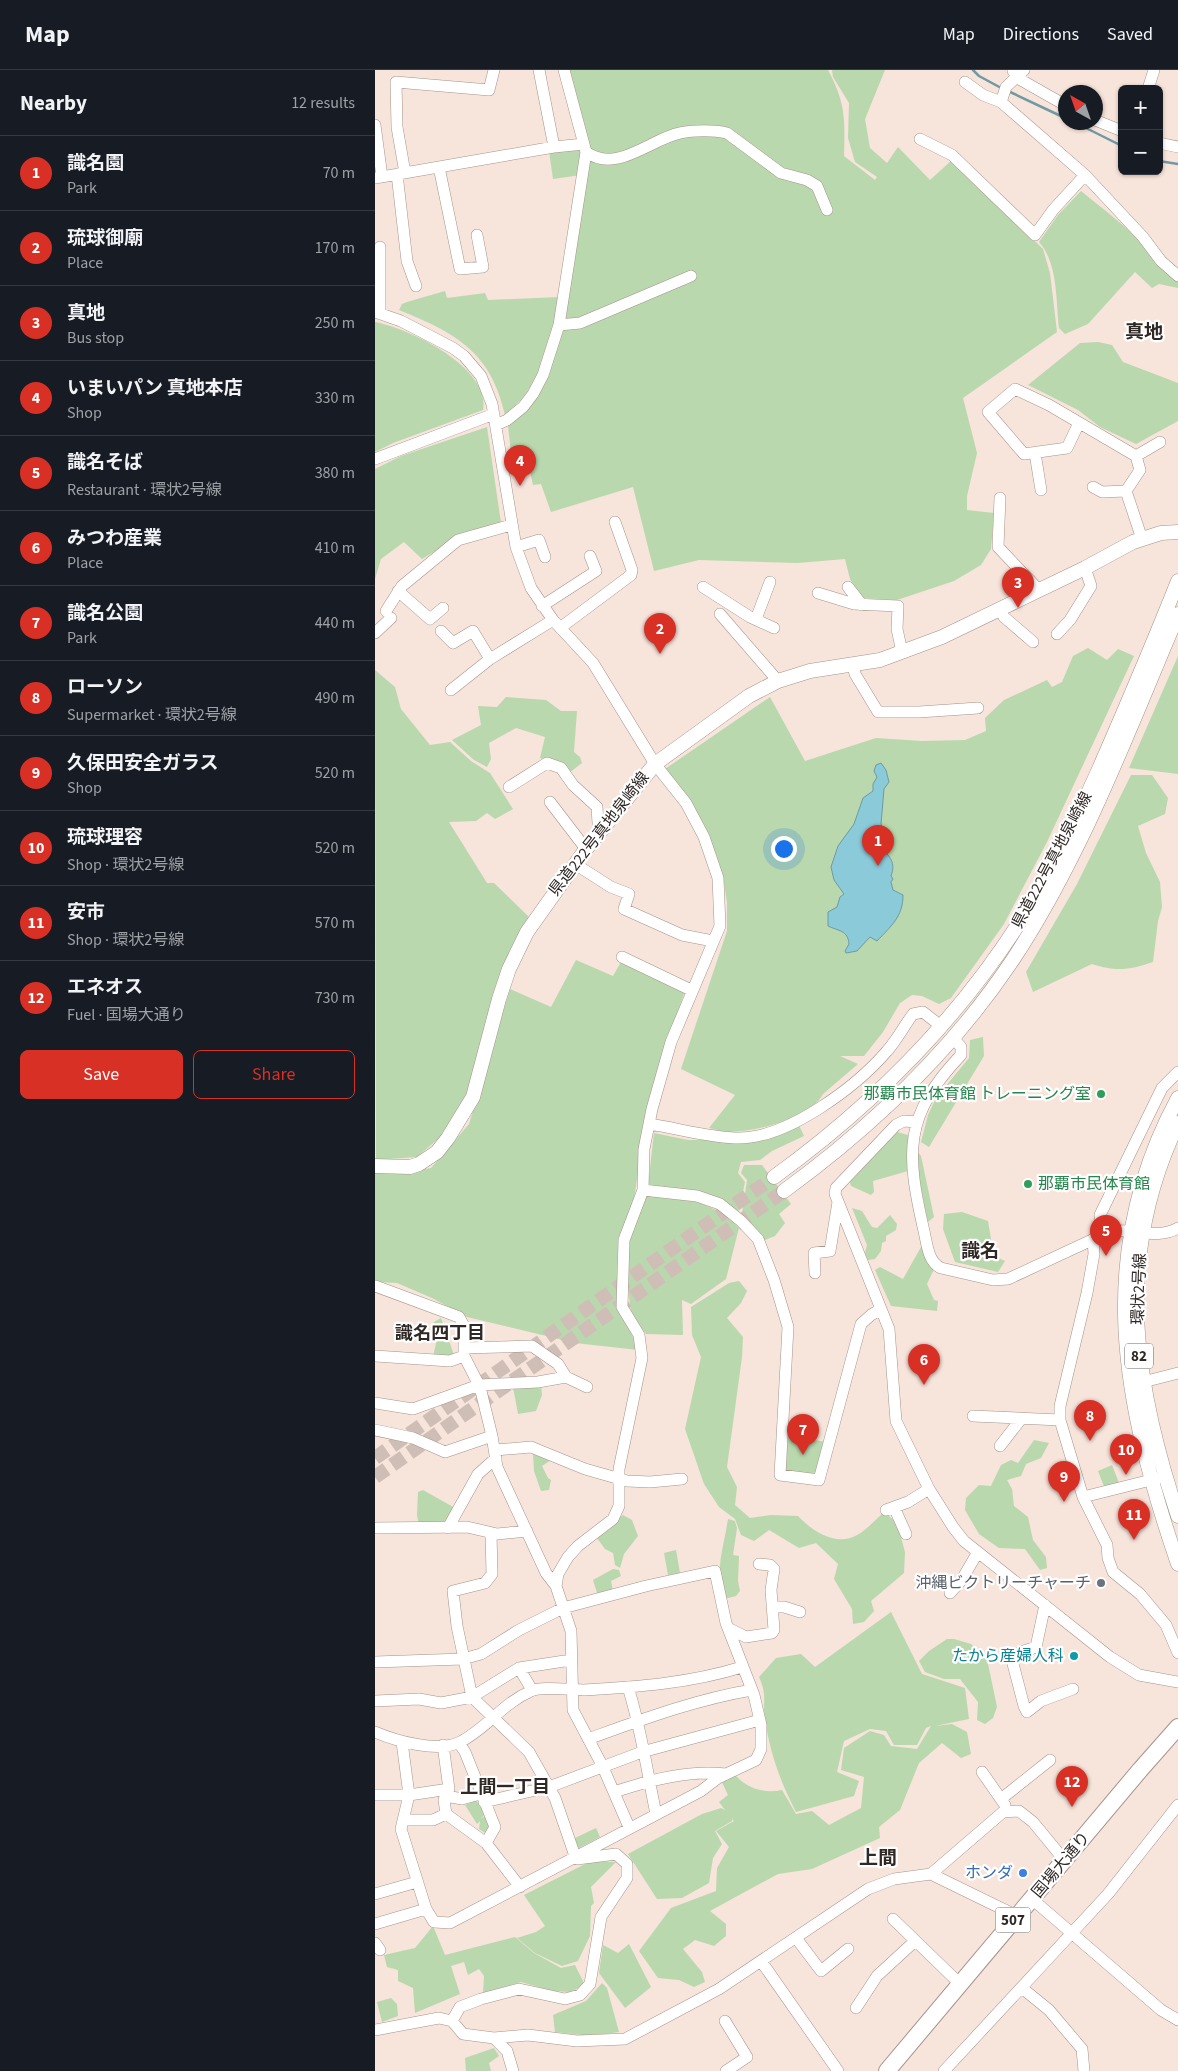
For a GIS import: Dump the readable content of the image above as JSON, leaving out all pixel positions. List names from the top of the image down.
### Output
{
  "streets": {
    "highway": ["国場大通り", "507"],
    "main road": ["県道222号真地泉崎線", "環状2号線", "82"]
  },
  "districts": [
    "真地",
    "識名",
    "識名四丁目",
    "上間一丁目",
    "上間"
  ],
  "places": [
    "那覇市民体育館 トレーニング室",
    "那覇市民体育館",
    "沖縄ビクトリーチャーチ",
    "たから産婦人科",
    "ホンダ"
  ],
  "north": "top left",
  "page": {
    "header": "Map",
    "nav": ["Map", "Directions", "Saved"],
    "heading": ["Nearby", "12 results"],
    "map_buttons": ["+", "−"],
    "list": [
      {
        "mark": "1",
        "name": "識名園",
        "note": "Park",
        "value": "70 m"
      },
      {
        "mark": "2",
        "name": "琉球御廟",
        "note": "Place",
        "value": "170 m"
      },
      {
        "mark": "3",
        "name": "真地",
        "note": "Bus stop",
        "value": "250 m"
      },
      {
        "mark": "4",
        "name": "いまいパン 真地本店",
        "note": "Shop",
        "value": "330 m"
      },
      {
        "mark": "5",
        "name": "識名そば",
        "note": "Restaurant · 環状2号線",
        "value": "380 m"
      },
      {
        "mark": "6",
        "name": "みつわ産業",
        "note": "Place",
        "value": "410 m"
      },
      {
        "mark": "7",
        "name": "識名公園",
        "note": "Park",
        "value": "440 m"
      },
      {
        "mark": "8",
        "name": "ローソン",
        "note": "Supermarket · 環状2号線",
        "value": "490 m"
      },
      {
        "mark": "9",
        "name": "久保田安全ガラス",
        "note": "Shop",
        "value": "520 m"
      },
      {
        "mark": "10",
        "name": "琉球理容",
        "note": "Shop · 環状2号線",
        "value": "520 m"
      },
      {
        "mark": "11",
        "name": "安市",
        "note": "Shop · 環状2号線",
        "value": "570 m"
      },
      {
        "mark": "12",
        "name": "エネオス",
        "note": "Fuel · 国場大通り",
        "value": "730 m"
      }
    ],
    "pins": [
      "4",
      "3",
      "2",
      "1",
      "5",
      "6",
      "8",
      "7",
      "10",
      "9",
      "11",
      "12"
    ],
    "buttons": ["Save", "Share"]
  }
}
